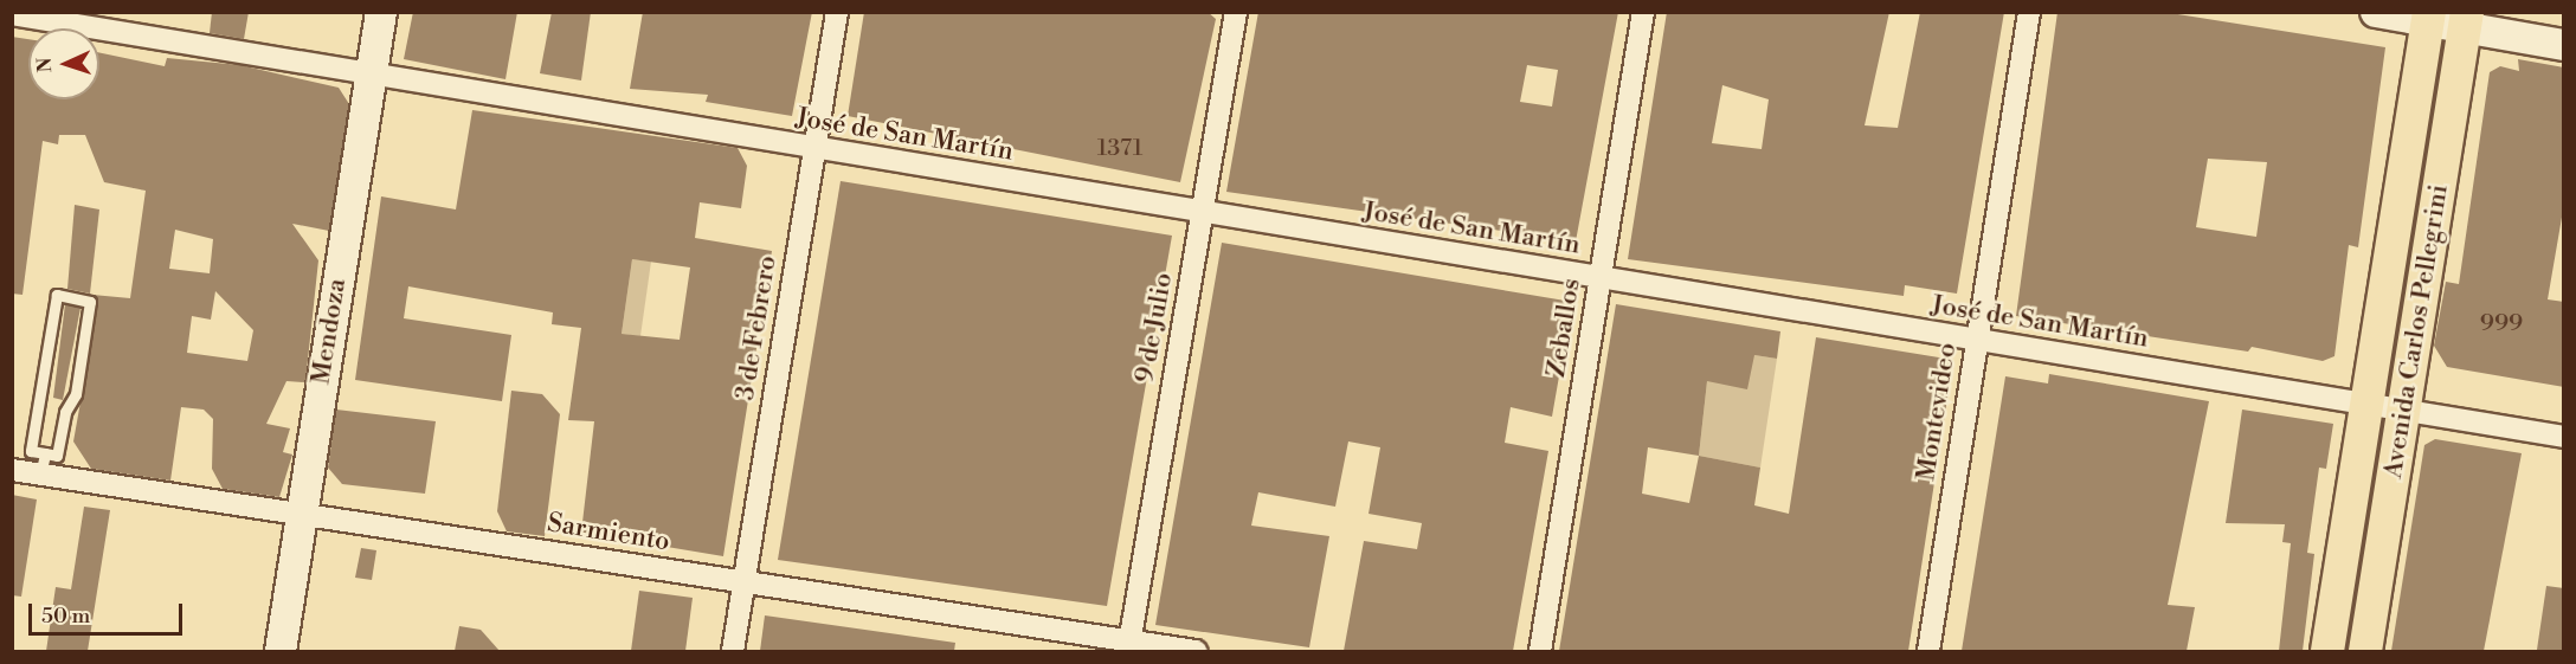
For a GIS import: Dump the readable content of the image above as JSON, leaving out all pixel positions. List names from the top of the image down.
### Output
{
  "streets": {
    "main road": ["Mendoza", "Avenida Carlos Pellegrini"],
    "street": [
      "José de San Martín",
      "3 de Febrero",
      "9 de Julio",
      "Zeballos",
      "Montevideo",
      "Sarmiento"
    ]
  },
  "crossings": [
    ["José de San Martín", "3 de Febrero"],
    ["José de San Martín", "9 de Julio"],
    ["José de San Martín", "Zeballos"],
    ["José de San Martín", "Mendoza"],
    ["José de San Martín", "Avenida Carlos Pellegrini"],
    ["José de San Martín", "Montevideo"],
    ["3 de Febrero", "Sarmiento"],
    ["9 de Julio", "Sarmiento"],
    ["Mendoza", "Sarmiento"]
  ],
  "house_numbers": ["1371", "999"],
  "scale_bar": "50 m",
  "north": "left"
}
